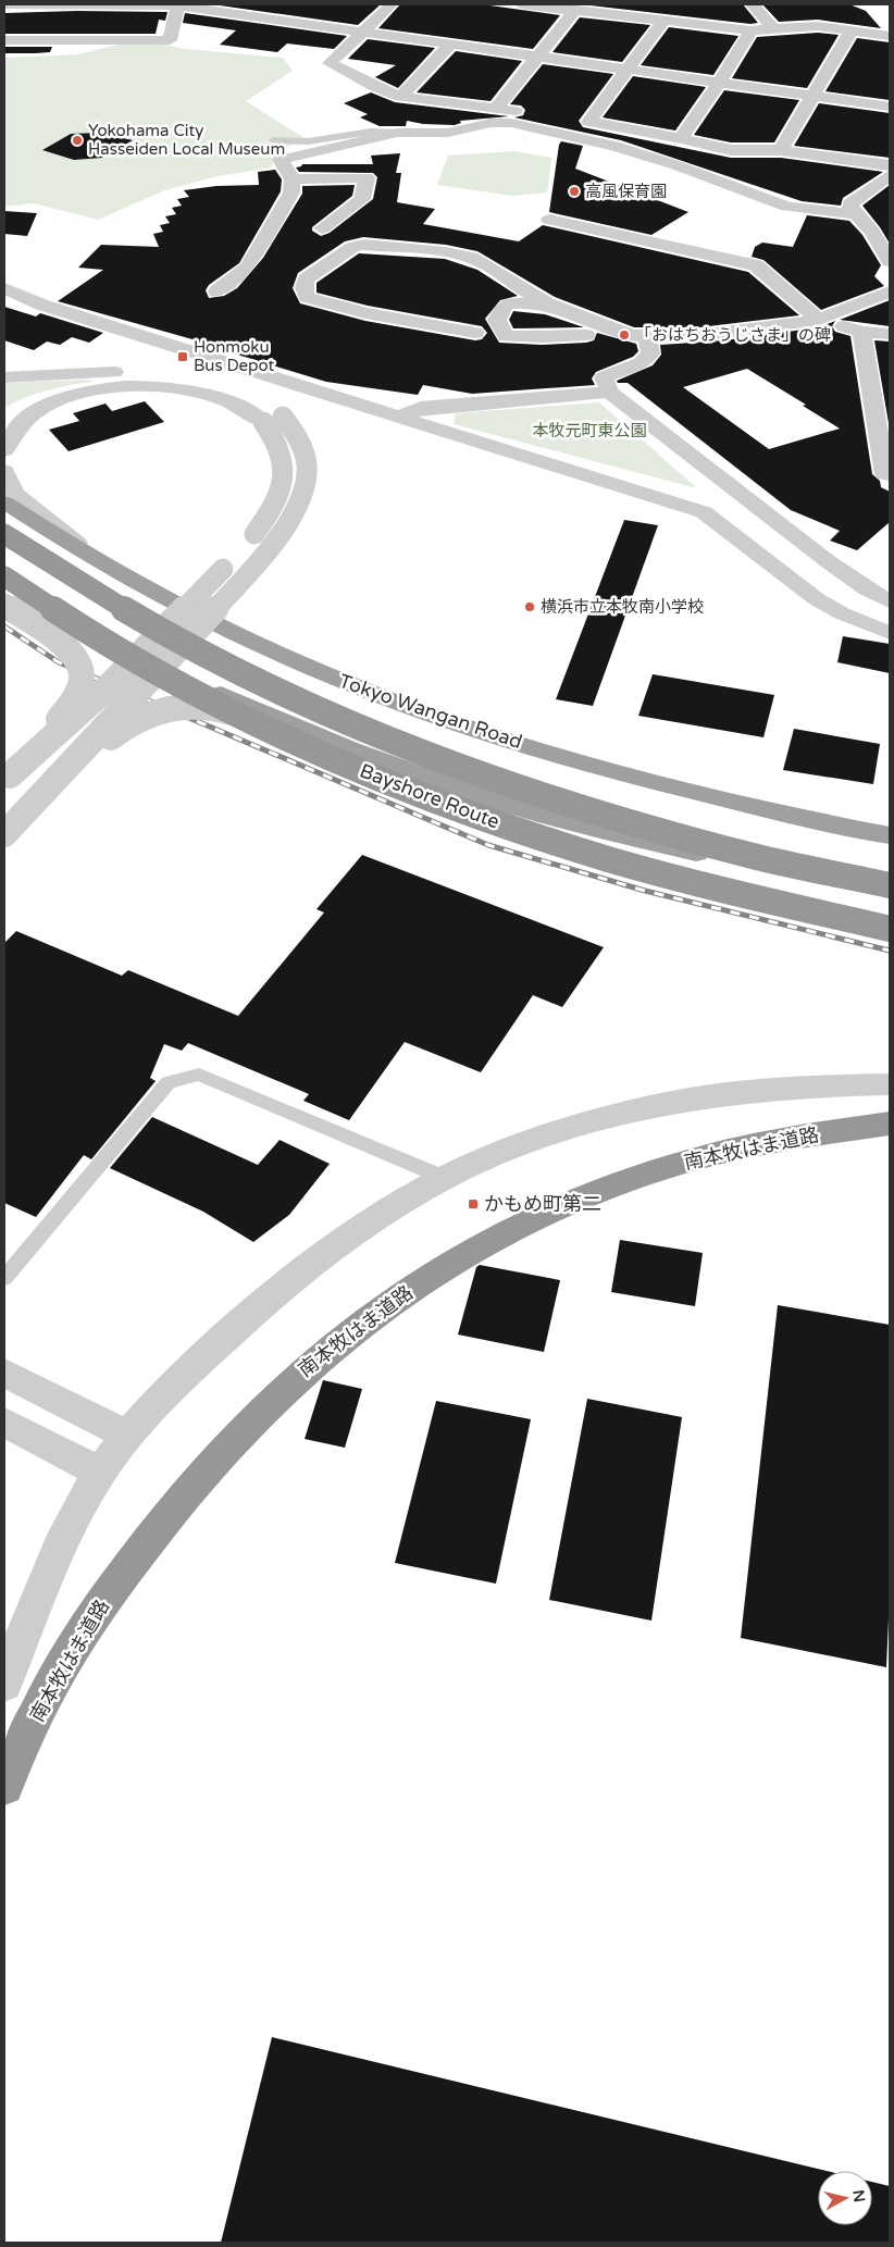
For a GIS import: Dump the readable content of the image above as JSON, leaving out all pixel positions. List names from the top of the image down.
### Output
{
  "streets": {
    "highway": ["Tokyo Wangan Road", "Bayshore Route", "南本牧はま道路"]
  },
  "parks": ["本牧元町東公園"],
  "places": {
    "other": [
      "Yokohama City Hasseiden Local Museum",
      "高風保育園",
      "「おはちおうじさま」の碑",
      "横浜市立本牧南小学校"
    ],
    "transit": ["Honmoku Bus Depot", "かもめ町第二"]
  },
  "north": "right"
}
